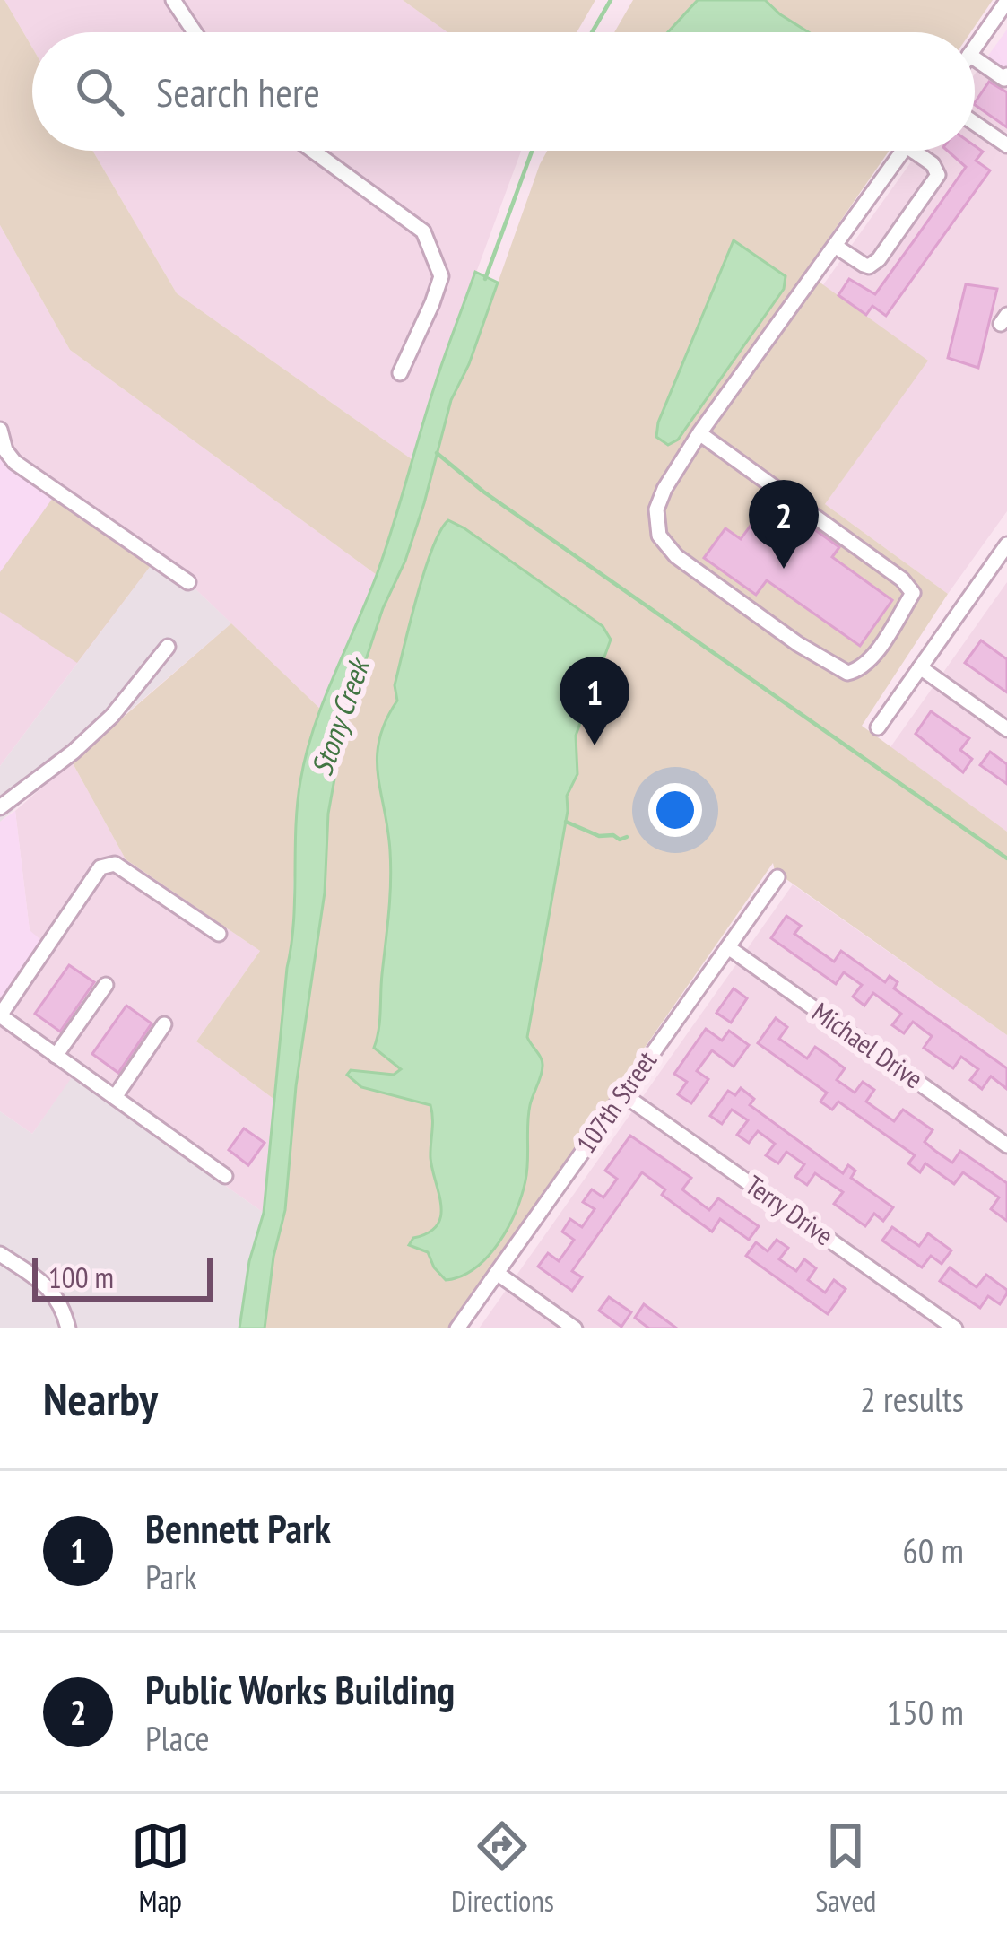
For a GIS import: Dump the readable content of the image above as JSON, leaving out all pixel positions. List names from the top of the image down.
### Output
{
  "streets": {
    "street": ["Michael Drive", "107th Street", "Terry Drive"]
  },
  "crossings": [
    ["Michael Drive", "107th Street"],
    ["107th Street", "Terry Drive"]
  ],
  "water": ["Stony Creek"],
  "scale_bar": "100 m",
  "page": {
    "search": "Search here",
    "pins": ["2", "1"],
    "scale": "100 m",
    "heading": ["Nearby", "2 results"],
    "list": [
      {
        "mark": "1",
        "name": "Bennett Park",
        "note": "Park",
        "value": "60 m"
      },
      {
        "mark": "2",
        "name": "Public Works Building",
        "note": "Place",
        "value": "150 m"
      }
    ],
    "nav": ["Map", "Directions", "Saved"]
  }
}
